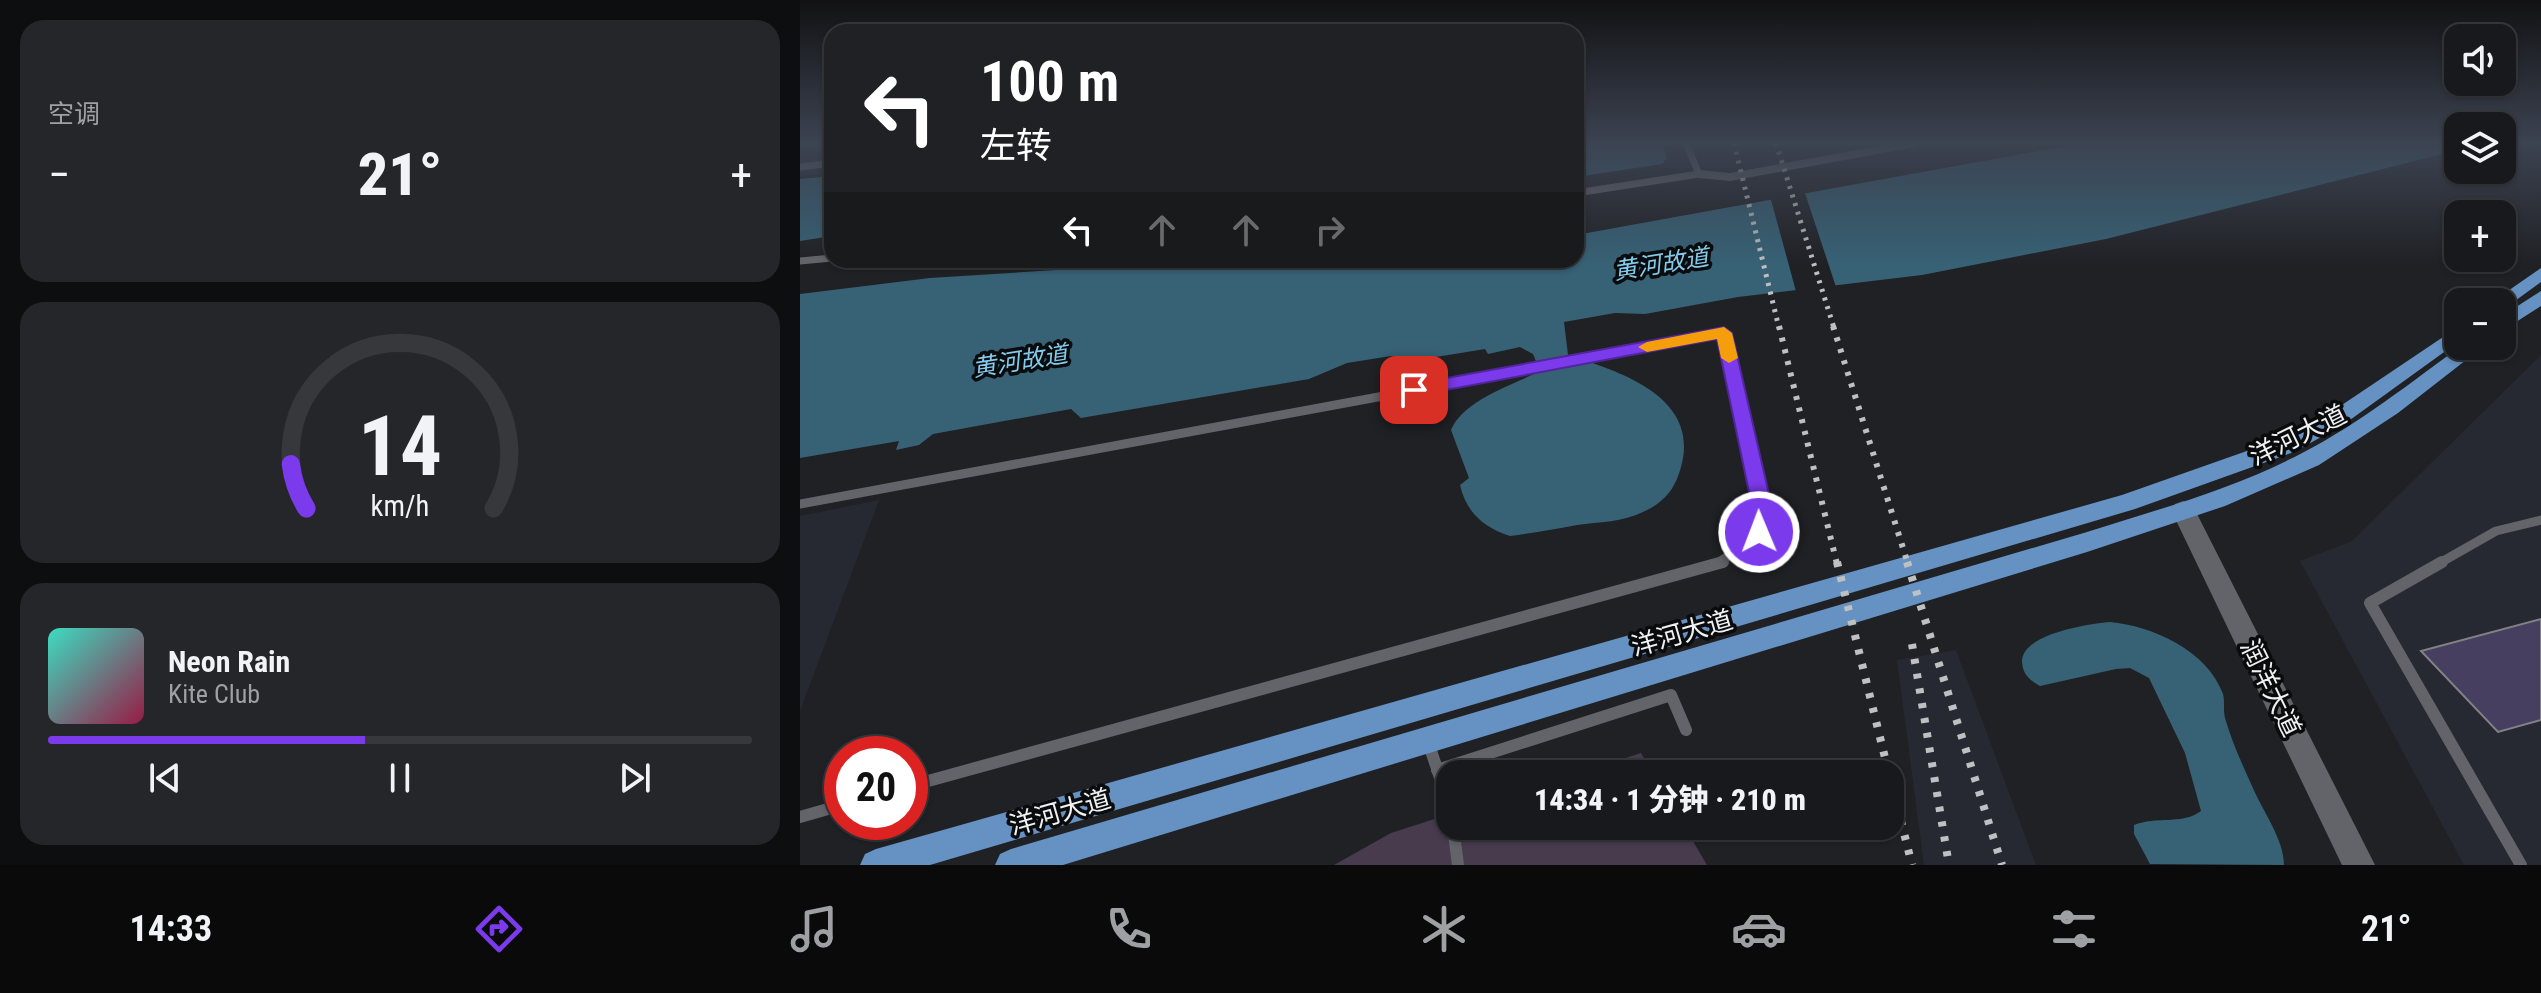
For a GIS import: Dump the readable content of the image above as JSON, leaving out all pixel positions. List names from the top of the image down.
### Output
{
  "streets": {
    "main road": ["洋河大道"],
    "street": ["润洋大道"]
  },
  "crossings": [
    ["洋河大道", "润洋大道"]
  ],
  "water": ["黄河故道"],
  "page": {
    "tile": "空调",
    "map_buttons": ["+", "−"],
    "turn": ["100 m", "左转"],
    "heat": ["−", "21°", "+"],
    "song": ["Neon Rain", "Kite Club"],
    "limit": "20",
    "trip": "14:34 · 1 分钟 · 210 m",
    "tabs": ["14:33", "21°"],
    "gauge": ["14", "km/h"]
  }
}
